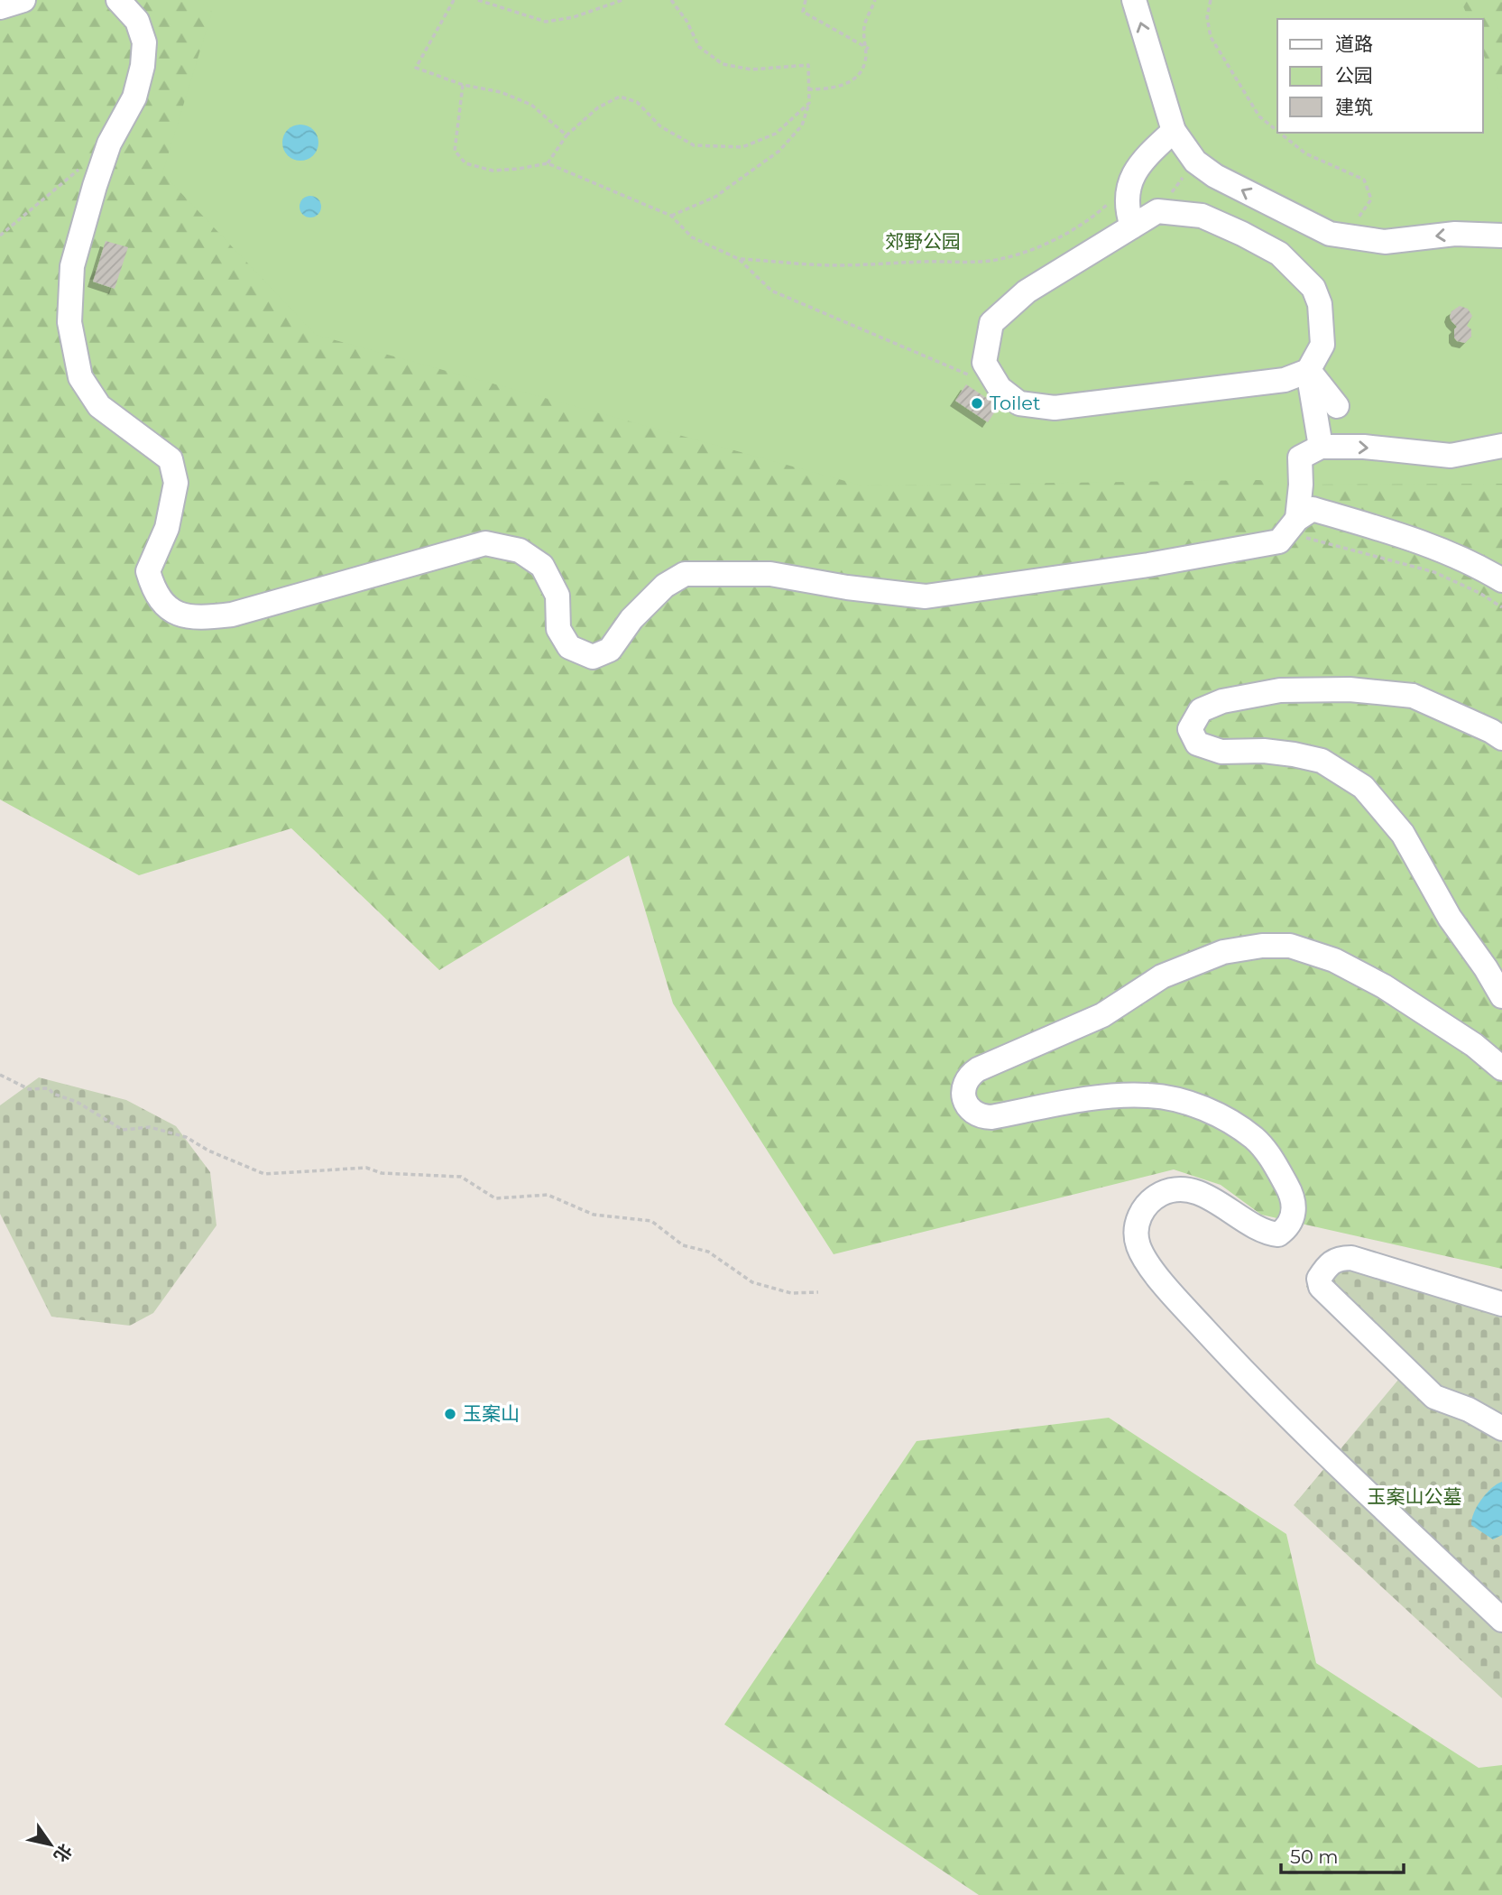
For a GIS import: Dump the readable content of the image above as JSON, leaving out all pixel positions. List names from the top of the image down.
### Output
{
  "parks": ["郊野公园", "玉案山公墓"],
  "places": ["Toilet", "玉案山"],
  "legend": ["道路", "公园", "建筑"],
  "scale_bar": "50 m",
  "north": "bottom right"
}
